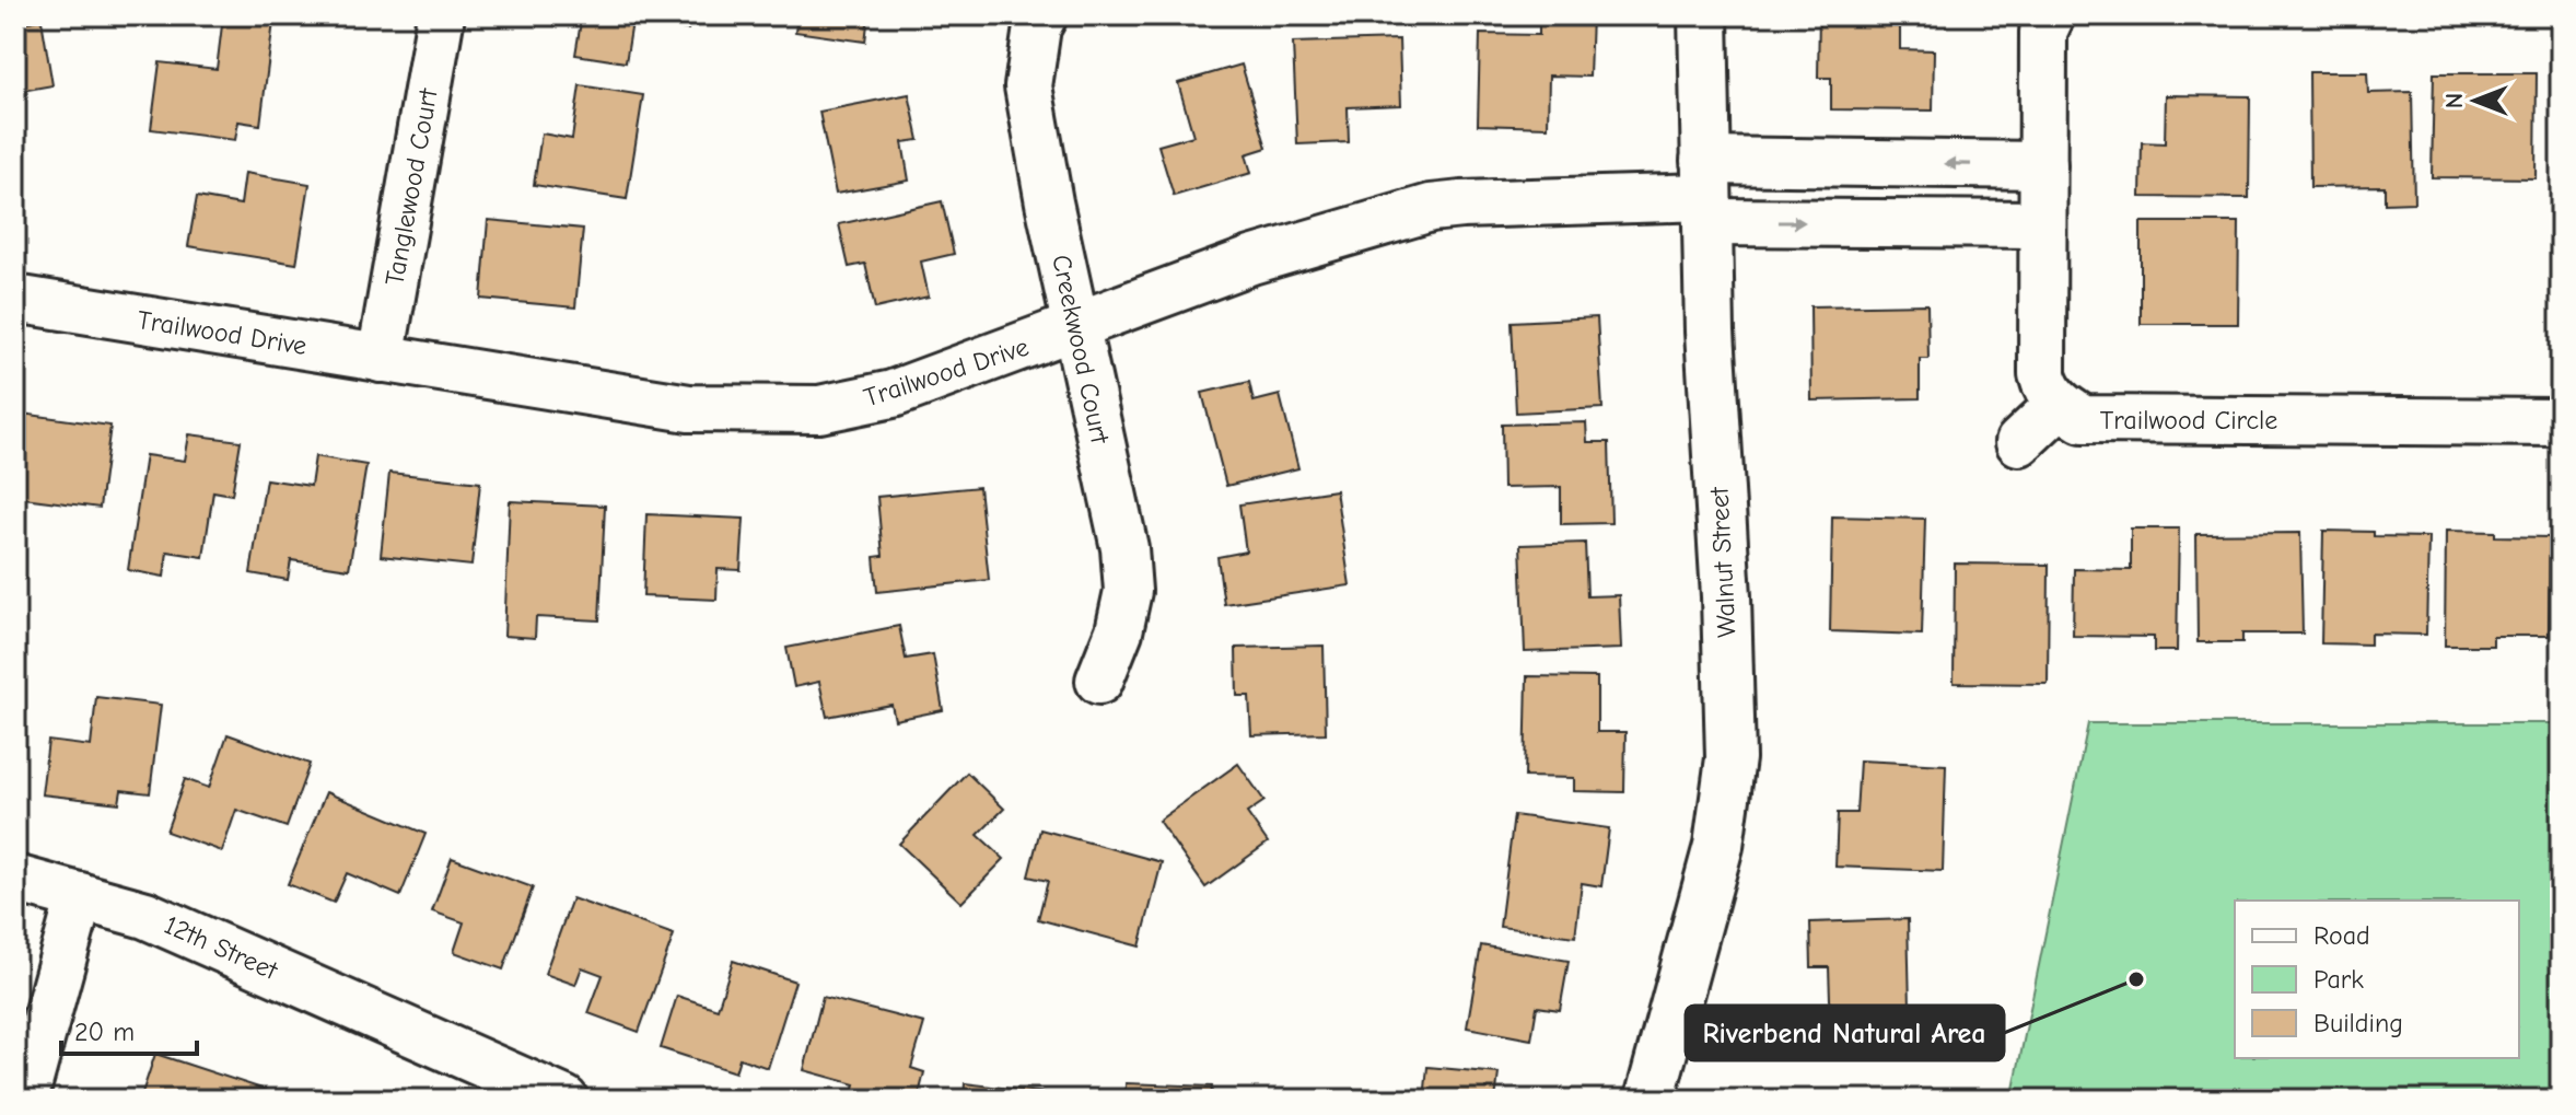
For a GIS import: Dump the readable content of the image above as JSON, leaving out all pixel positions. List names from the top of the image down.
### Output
{
  "streets": {
    "street": [
      "Tanglewood Court",
      "Trailwood Drive",
      "Creekwood Court",
      "Trailwood Circle",
      "Walnut Street",
      "12th Street"
    ]
  },
  "crossings": [
    ["Tanglewood Court", "Trailwood Drive"],
    ["Trailwood Drive", "Creekwood Court"],
    ["Trailwood Drive", "Walnut Street"]
  ],
  "places": ["Riverbend Natural Area"],
  "legend": ["Road", "Park", "Building"],
  "scale_bar": "20 m",
  "north": "left"
}
